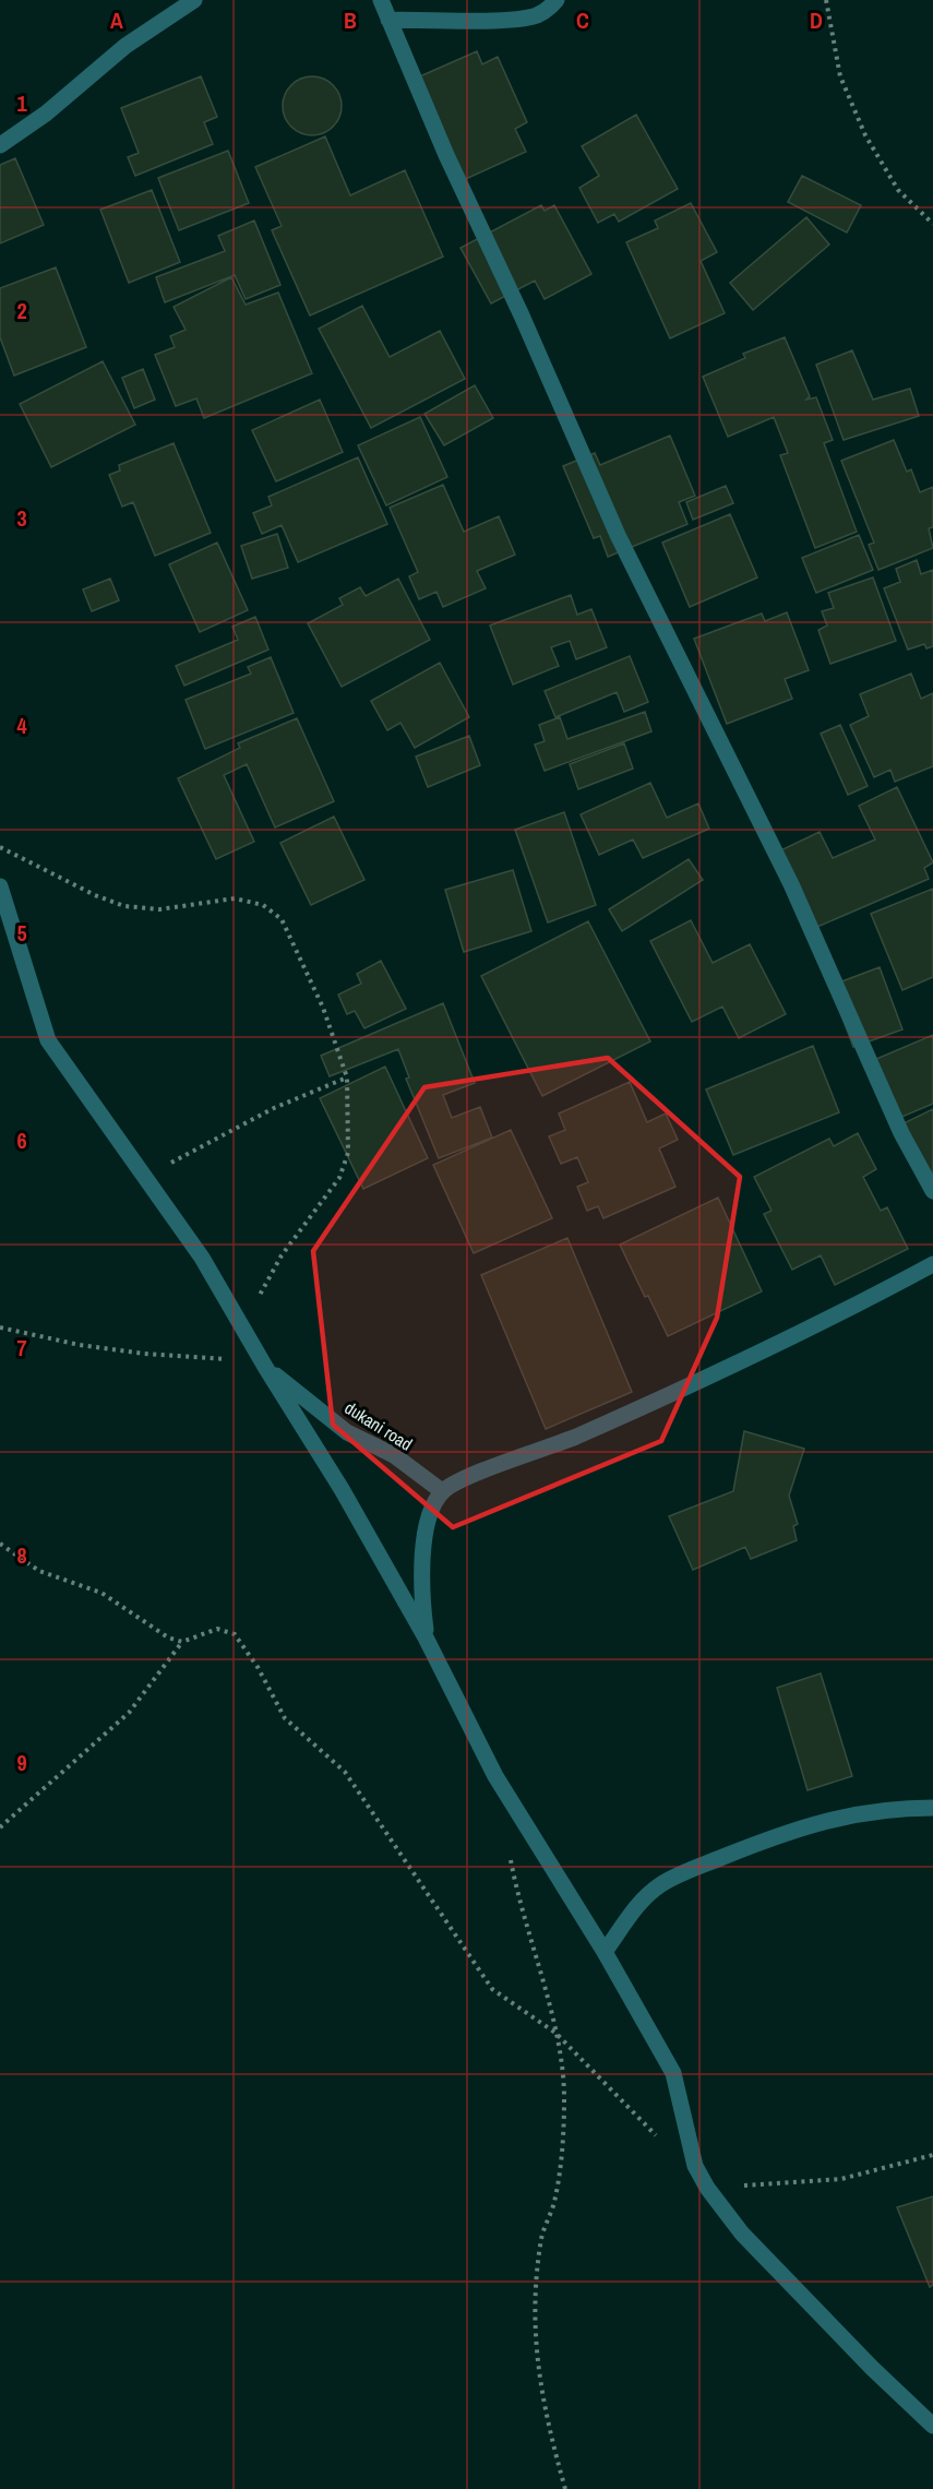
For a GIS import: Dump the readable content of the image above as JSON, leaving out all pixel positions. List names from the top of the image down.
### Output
{
  "streets": {
    "street": ["dukani road"]
  },
  "grid": {
    "columns": [
      "A",
      "B",
      "C",
      "D"
    ],
    "rows": [
      "1",
      "2",
      "3",
      "4",
      "5",
      "6",
      "7",
      "8",
      "9"
    ]
  }
}
